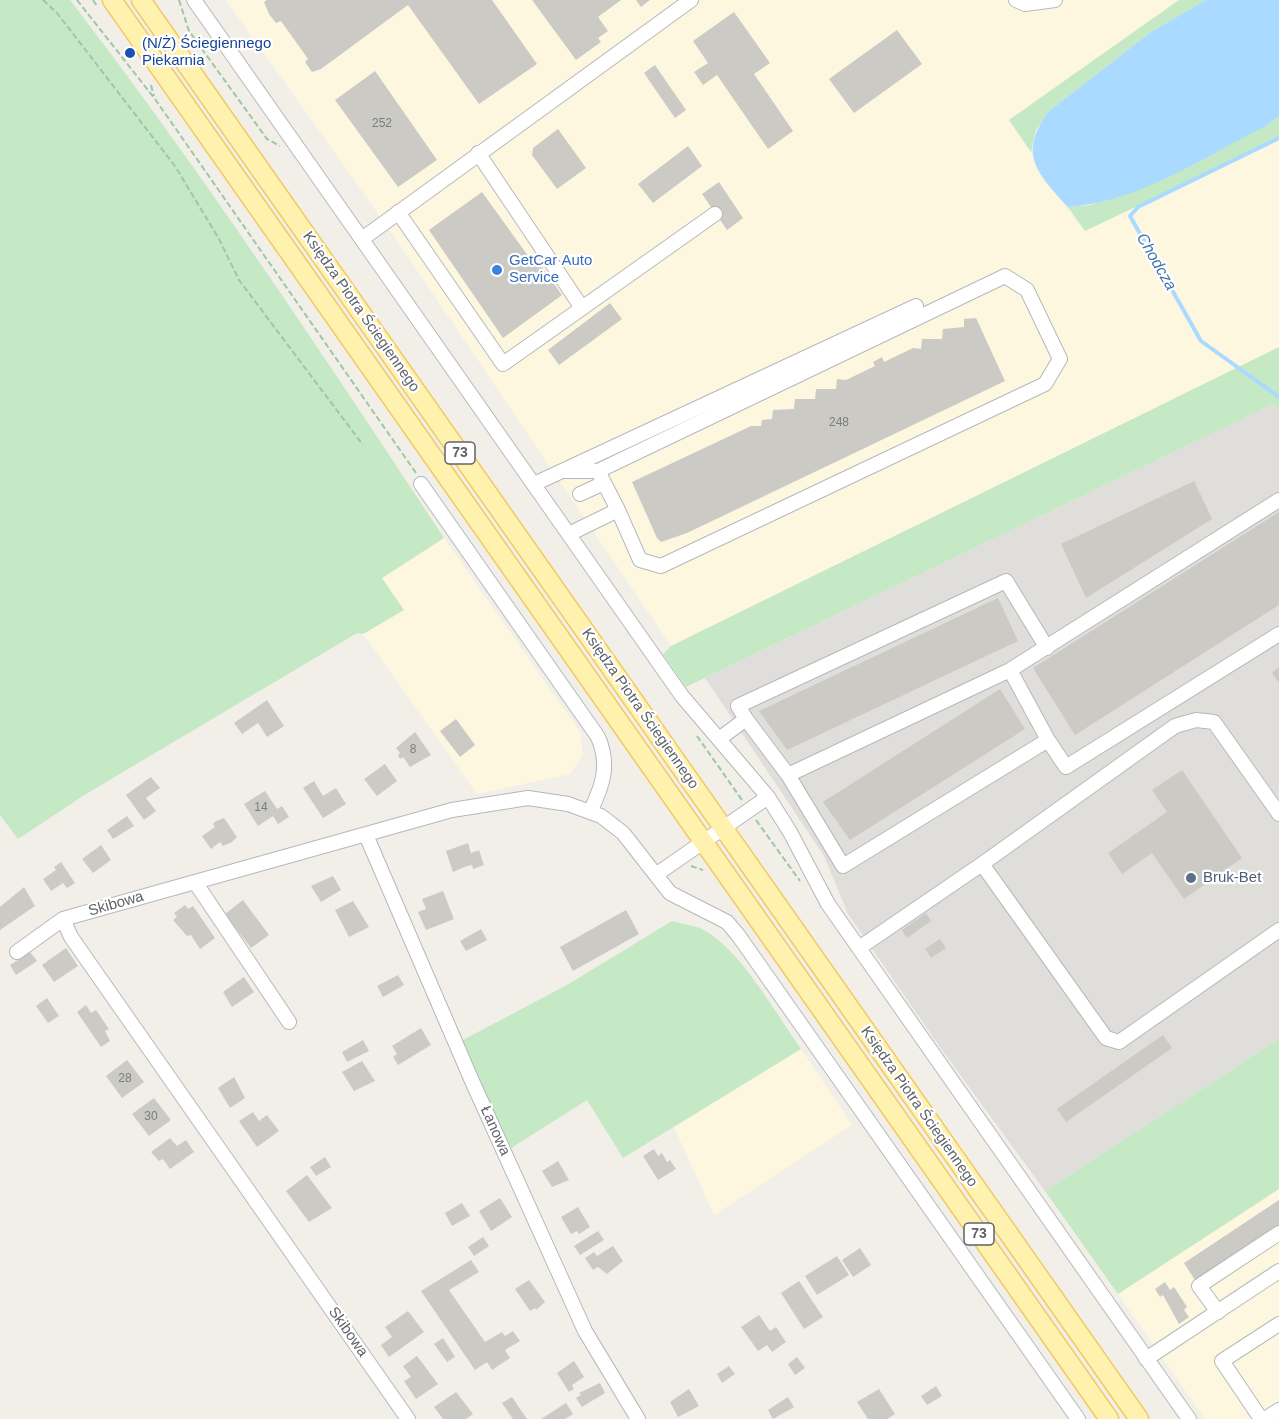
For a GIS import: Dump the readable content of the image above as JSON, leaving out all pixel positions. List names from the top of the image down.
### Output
{
  "streets": {
    "main road": ["Księdza Piotra Ściegiennego", "73"],
    "street": ["Skibowa", "Łanowa"]
  },
  "crossings": [
    ["Skibowa", "Łanowa"]
  ],
  "water": ["Chodcza"],
  "places": ["(N/Ż) Ściegiennego Piekarnia", "GetCar Auto Service", "Bruk-Bet"],
  "house_numbers": [
    "252",
    "248",
    "8",
    "14",
    "28",
    "30"
  ]
}
